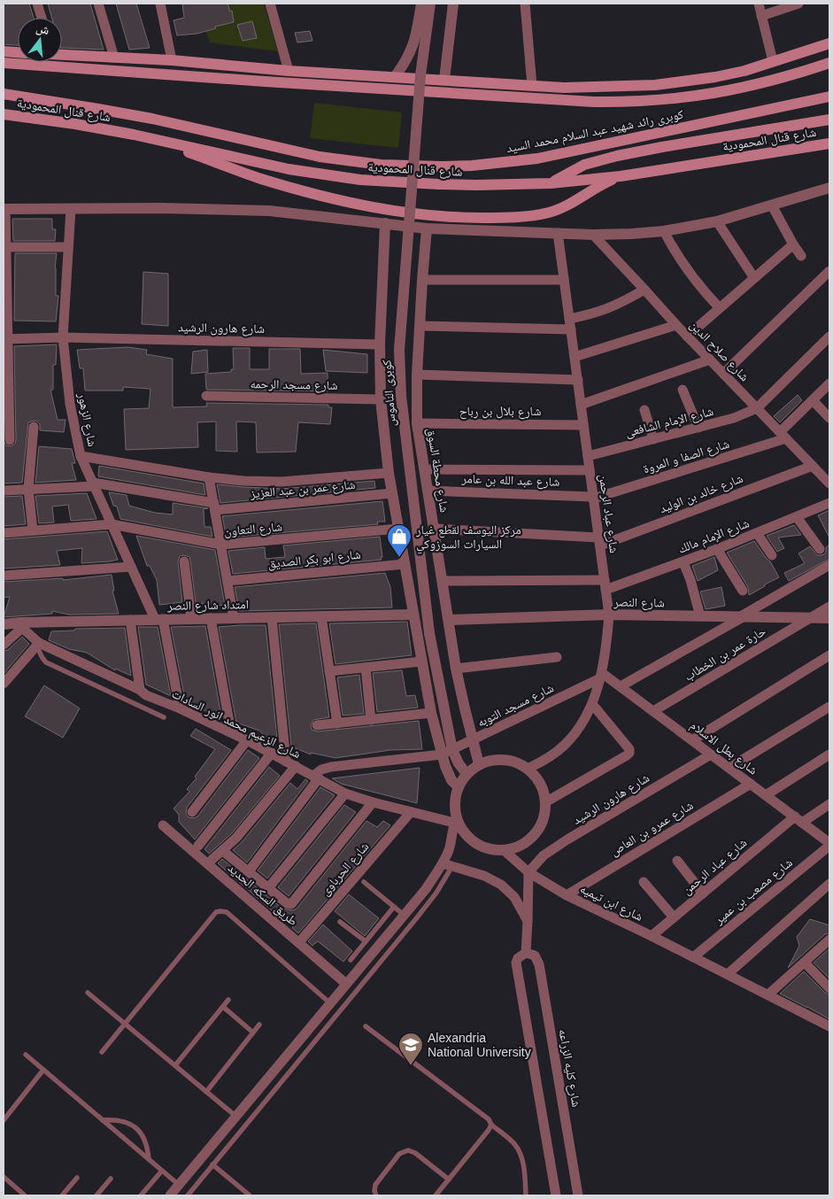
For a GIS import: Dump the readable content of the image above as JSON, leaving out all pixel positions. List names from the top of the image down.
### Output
{
  "streets": {
    "main road": ["شارع قنال المحمودية", "كوبرى رائد شهيد عبد السلام محمد السيد"],
    "street": [
      "شارع هارون الرشيد",
      "شارع صلاح الدين",
      "شارع مسجد الرحمه",
      "كوبرى الناموس",
      "شارع بلال بن رباح",
      "شارع الزهور",
      "شارع الإمام الشافعى",
      "شارع الصفا و المروة",
      "شارع محطة السوق",
      "شارع عبد الله بن عامر",
      "شارع عمر بن عبد العزيز",
      "شارع خالد بن الوليد",
      "شارع عباد الرحمن",
      "شارع التعاون",
      "شارع الإمام مالك",
      "شارع ابو بكر الصديق",
      "شارع النصر",
      "امتداد شارع النصر",
      "حارة عمر بن الخطاب",
      "شارع مسجد التوبه",
      "شارع الزعيم محمد انور السادات",
      "شارع بطل الاسلام",
      "شارع عمرو بن العاص",
      "شارع الحرباوى",
      "شارع مصعب بن عمير",
      "طريق السكه الحديد",
      "شارع ابن تيميه",
      "شارع كليه الزراعه"
    ]
  },
  "crossings": [
    ["شارع قنال المحمودية", "كوبرى رائد شهيد عبد السلام محمد السيد"],
    ["شارع هارون الرشيد", "شارع الزهور"],
    ["شارع هارون الرشيد", "شارع بطل الاسلام"],
    ["شارع هارون الرشيد", "شارع ابن تيميه"],
    ["شارع صلاح الدين", "شارع الإمام الشافعى"],
    ["شارع صلاح الدين", "شارع الصفا و المروة"],
    ["شارع صلاح الدين", "شارع خالد بن الوليد"],
    ["كوبرى الناموس", "شارع محطة السوق"],
    ["كوبرى الناموس", "شارع عباد الرحمن"],
    ["كوبرى الناموس", "شارع مسجد التوبه"],
    ["كوبرى الناموس", "شارع الزعيم محمد انور السادات"],
    ["كوبرى الناموس", "شارع ابن تيميه"],
    ["شارع بلال بن رباح", "شارع محطة السوق"],
    ["شارع بلال بن رباح", "شارع عباد الرحمن"],
    ["شارع الزهور", "شارع عمر بن عبد العزيز"],
    ["شارع الزهور", "شارع التعاون"],
    ["شارع الزهور", "امتداد شارع النصر"],
    ["شارع الزهور", "شارع الزعيم محمد انور السادات"],
    ["شارع الإمام الشافعى", "شارع عباد الرحمن"],
    ["شارع الصفا و المروة", "شارع عبد الله بن عامر"],
    ["شارع الصفا و المروة", "شارع عباد الرحمن"],
    ["شارع محطة السوق", "شارع عبد الله بن عامر"],
    ["شارع محطة السوق", "شارع عباد الرحمن"],
    ["شارع محطة السوق", "شارع الإمام مالك"],
    ["شارع محطة السوق", "شارع النصر"],
    ["شارع محطة السوق", "شارع مسجد التوبه"],
    ["شارع محطة السوق", "شارع الزعيم محمد انور السادات"],
    ["شارع محطة السوق", "شارع ابن تيميه"],
    ["شارع عبد الله بن عامر", "شارع عباد الرحمن"],
    ["شارع خالد بن الوليد", "شارع عباد الرحمن"],
    ["شارع عباد الرحمن", "شارع الإمام مالك"],
    ["شارع عباد الرحمن", "شارع النصر"],
    ["شارع عباد الرحمن", "شارع مسجد التوبه"],
    ["شارع عباد الرحمن", "شارع الزعيم محمد انور السادات"],
    ["شارع عباد الرحمن", "شارع بطل الاسلام"],
    ["شارع عباد الرحمن", "شارع ابن تيميه"],
    ["شارع النصر", "حارة عمر بن الخطاب"],
    ["امتداد شارع النصر", "شارع الزعيم محمد انور السادات"],
    ["حارة عمر بن الخطاب", "شارع بطل الاسلام"],
    ["شارع مسجد التوبه", "شارع الزعيم محمد انور السادات"],
    ["شارع مسجد التوبه", "شارع بطل الاسلام"],
    ["شارع الزعيم محمد انور السادات", "شارع الحرباوى"],
    ["شارع الزعيم محمد انور السادات", "شارع ابن تيميه"],
    ["شارع بطل الاسلام", "شارع عمرو بن العاص"],
    ["شارع بطل الاسلام", "شارع مصعب بن عمير"],
    ["شارع عمرو بن العاص", "شارع ابن تيميه"],
    ["شارع الحرباوى", "طريق السكه الحديد"],
    ["شارع مصعب بن عمير", "شارع ابن تيميه"]
  ],
  "places": {
    "shop": ["مركز اليوسف لقطع غيار السيارات السوزوكي"],
    "school or university": ["Alexandria National University"]
  },
  "north": "top"
}
